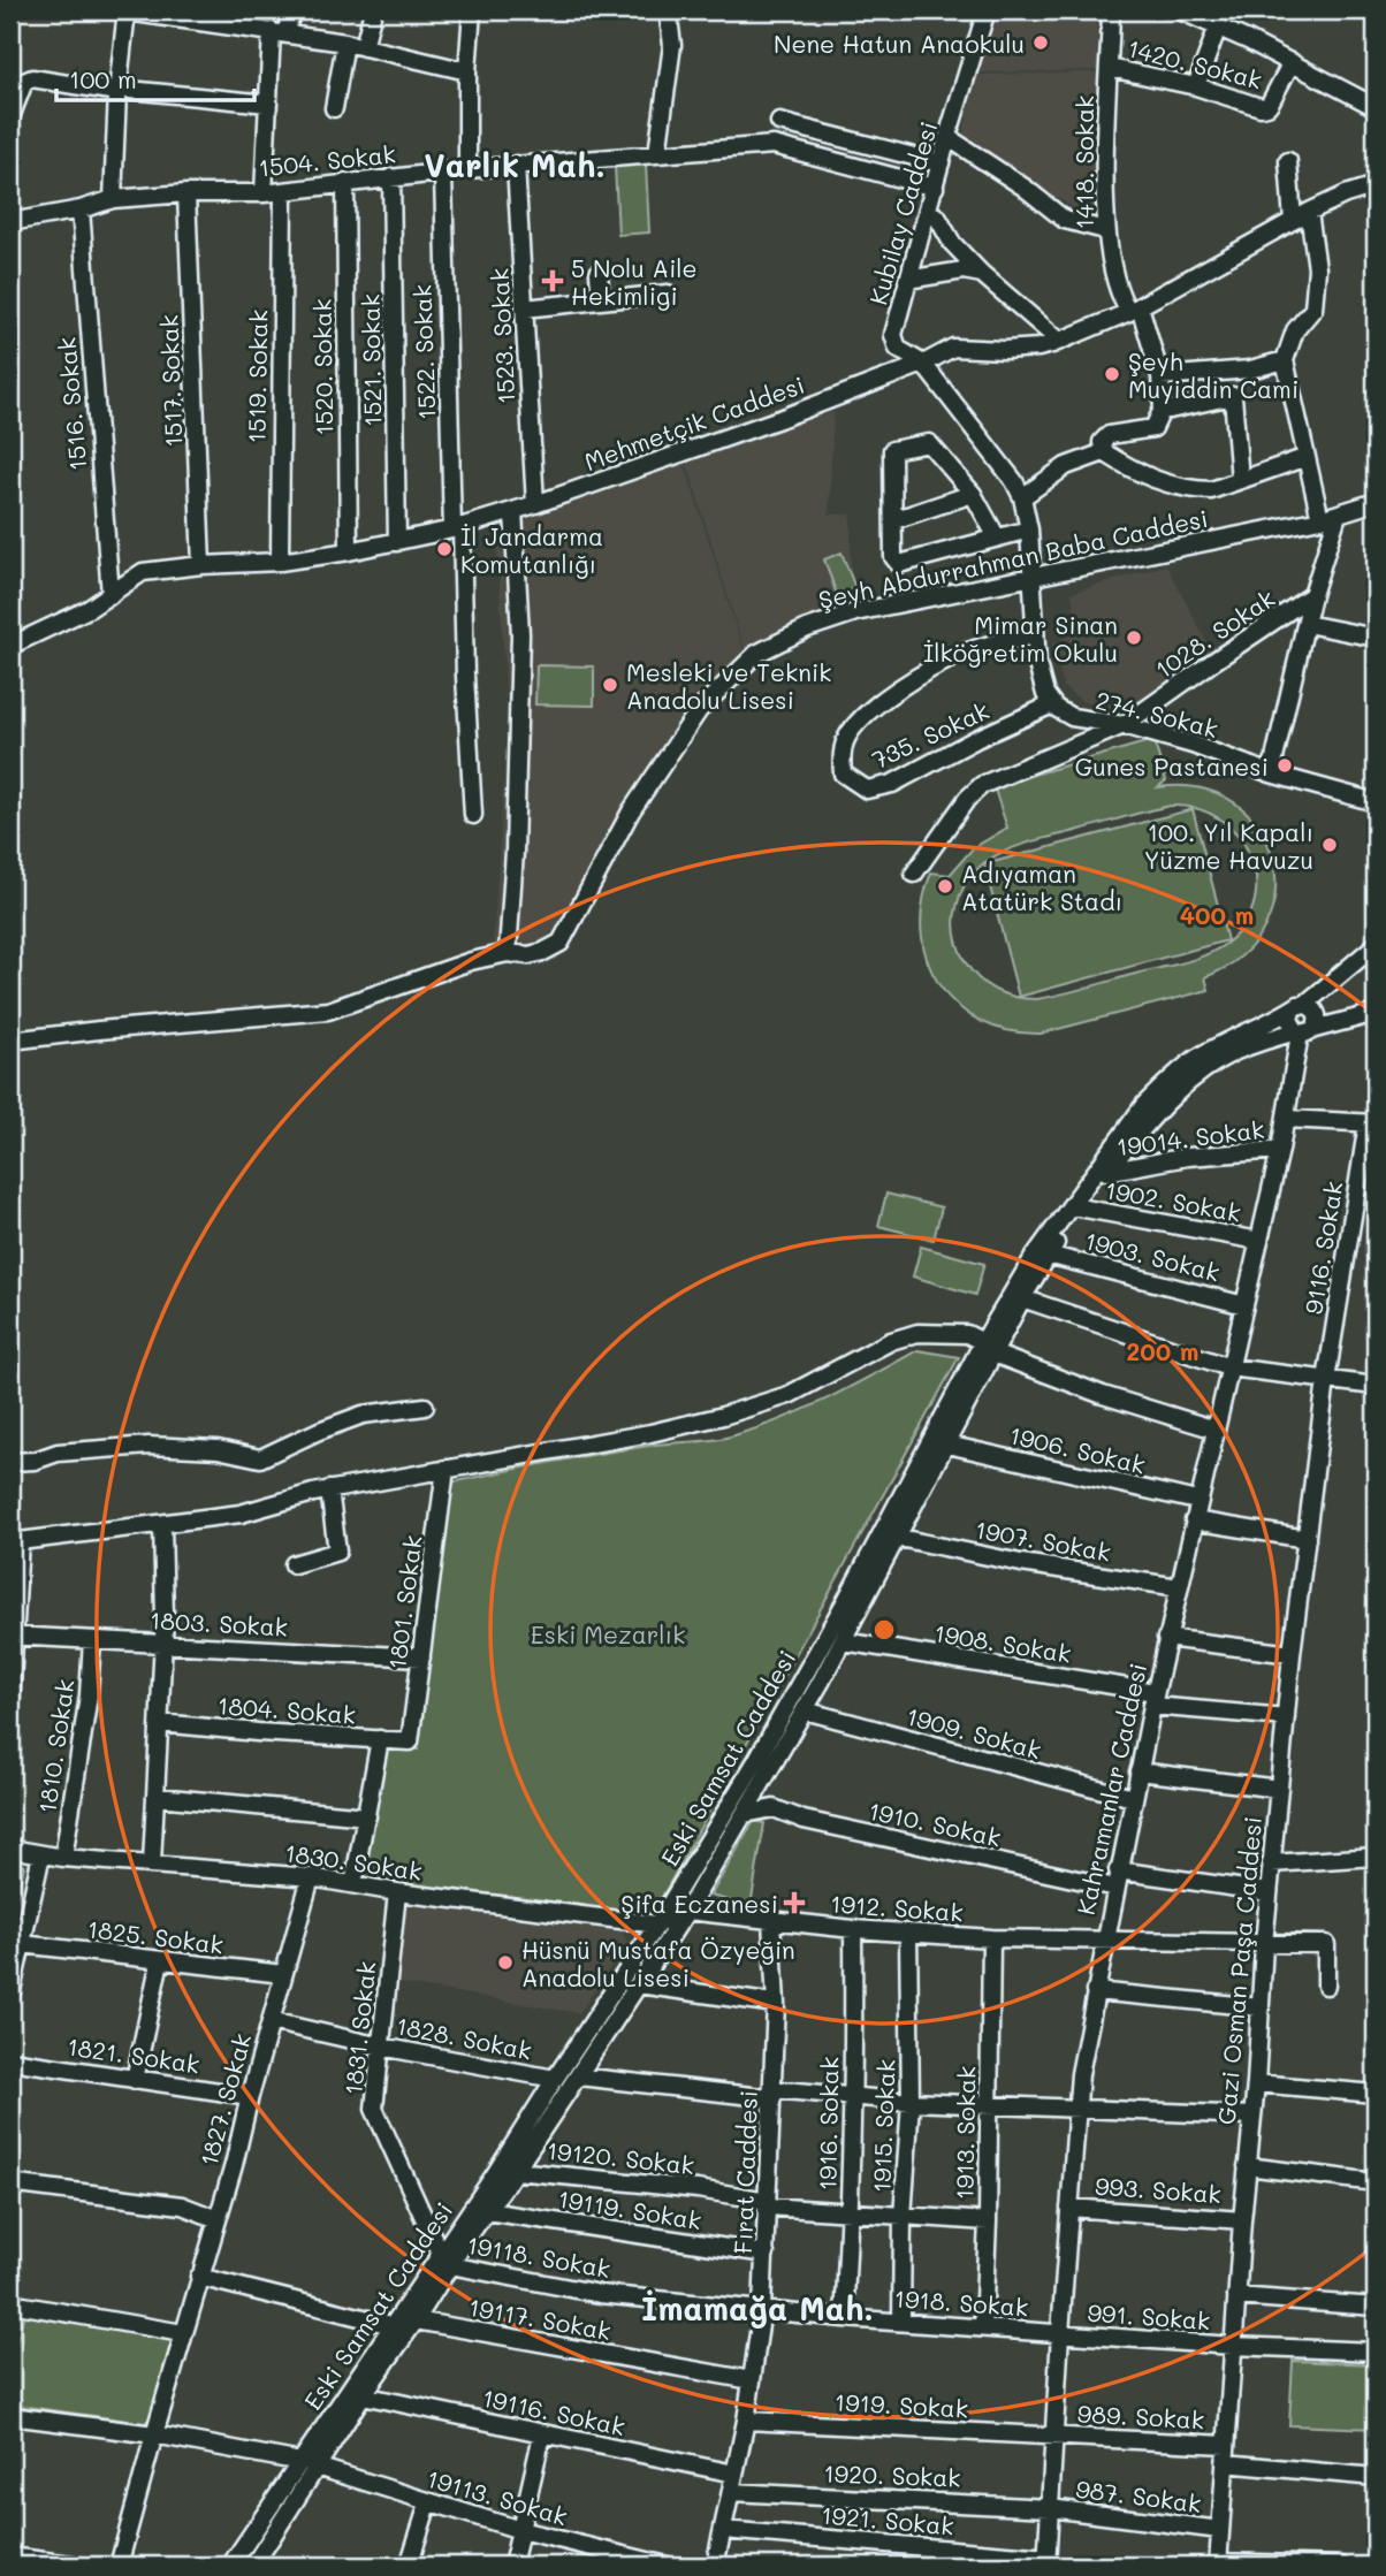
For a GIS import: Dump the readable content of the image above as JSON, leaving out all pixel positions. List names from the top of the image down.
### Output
{
  "streets": {
    "street": [
      "1420. Sokak",
      "1504. Sokak",
      "1418. Sokak",
      "Kubilay Caddesi",
      "1523. Sokak",
      "1522. Sokak",
      "1521. Sokak",
      "1520. Sokak",
      "1519. Sokak",
      "1517. Sokak",
      "1516. Sokak",
      "Mehmetçik Caddesi",
      "Şeyh Abdurrahman Baba Caddesi",
      "1028. Sokak",
      "274. Sokak",
      "735. Sokak",
      "19014. Sokak",
      "1902. Sokak",
      "9116. Sokak",
      "1903. Sokak",
      "1906. Sokak",
      "1907. Sokak",
      "1801. Sokak",
      "1803. Sokak",
      "1908. Sokak",
      "1804. Sokak",
      "1909. Sokak",
      "1810. Sokak",
      "Eski Samsat Caddesi",
      "Kahramanlar Caddesi",
      "1910. Sokak",
      "1830. Sokak",
      "1912. Sokak",
      "1825. Sokak",
      "Gazi Osman Paşa Caddesi",
      "1831. Sokak",
      "1828. Sokak",
      "1821. Sokak",
      "1827. Sokak",
      "1916. Sokak",
      "1915. Sokak",
      "1913. Sokak",
      "19120. Sokak",
      "Fırat Caddesi",
      "993. Sokak",
      "19119. Sokak",
      "19118. Sokak",
      "1918. Sokak",
      "991. Sokak",
      "19117. Sokak",
      "1919. Sokak",
      "19116. Sokak",
      "989. Sokak",
      "1920. Sokak",
      "987. Sokak",
      "19113. Sokak",
      "1921. Sokak"
    ]
  },
  "crossings": [
    ["1420. Sokak", "1418. Sokak"],
    ["1504. Sokak", "Kubilay Caddesi"],
    ["1504. Sokak", "1523. Sokak"],
    ["1504. Sokak", "1522. Sokak"],
    ["1504. Sokak", "1521. Sokak"],
    ["1504. Sokak", "1520. Sokak"],
    ["1504. Sokak", "1519. Sokak"],
    ["1504. Sokak", "1517. Sokak"],
    ["1504. Sokak", "1516. Sokak"],
    ["1418. Sokak", "Mehmetçik Caddesi"],
    ["Kubilay Caddesi", "Mehmetçik Caddesi"],
    ["Kubilay Caddesi", "Şeyh Abdurrahman Baba Caddesi"],
    ["1523. Sokak", "Mehmetçik Caddesi"],
    ["1522. Sokak", "Mehmetçik Caddesi"],
    ["1521. Sokak", "Mehmetçik Caddesi"],
    ["1520. Sokak", "Mehmetçik Caddesi"],
    ["1519. Sokak", "Mehmetçik Caddesi"],
    ["1517. Sokak", "Mehmetçik Caddesi"],
    ["1516. Sokak", "Mehmetçik Caddesi"],
    ["1028. Sokak", "274. Sokak"],
    ["274. Sokak", "735. Sokak"],
    ["19014. Sokak", "Eski Samsat Caddesi"],
    ["19014. Sokak", "Kahramanlar Caddesi"],
    ["1902. Sokak", "Eski Samsat Caddesi"],
    ["1902. Sokak", "Kahramanlar Caddesi"],
    ["9116. Sokak", "Gazi Osman Paşa Caddesi"],
    ["1903. Sokak", "Eski Samsat Caddesi"],
    ["1903. Sokak", "Kahramanlar Caddesi"],
    ["1906. Sokak", "Eski Samsat Caddesi"],
    ["1906. Sokak", "Kahramanlar Caddesi"],
    ["1907. Sokak", "Eski Samsat Caddesi"],
    ["1907. Sokak", "Kahramanlar Caddesi"],
    ["1801. Sokak", "1803. Sokak"],
    ["1801. Sokak", "1804. Sokak"],
    ["1803. Sokak", "1810. Sokak"],
    ["1908. Sokak", "Eski Samsat Caddesi"],
    ["1908. Sokak", "Kahramanlar Caddesi"],
    ["1908. Sokak", "Gazi Osman Paşa Caddesi"],
    ["1909. Sokak", "Eski Samsat Caddesi"],
    ["1909. Sokak", "Kahramanlar Caddesi"],
    ["1810. Sokak", "1830. Sokak"],
    ["Eski Samsat Caddesi", "Kahramanlar Caddesi"],
    ["Eski Samsat Caddesi", "1910. Sokak"],
    ["Eski Samsat Caddesi", "1830. Sokak"],
    ["Eski Samsat Caddesi", "1912. Sokak"],
    ["Eski Samsat Caddesi", "1831. Sokak"],
    ["Eski Samsat Caddesi", "1828. Sokak"],
    ["Eski Samsat Caddesi", "19120. Sokak"],
    ["Eski Samsat Caddesi", "19119. Sokak"],
    ["Eski Samsat Caddesi", "19118. Sokak"],
    ["Eski Samsat Caddesi", "19117. Sokak"],
    ["Eski Samsat Caddesi", "19116. Sokak"],
    ["Eski Samsat Caddesi", "19113. Sokak"],
    ["Kahramanlar Caddesi", "1910. Sokak"],
    ["Kahramanlar Caddesi", "1912. Sokak"],
    ["Kahramanlar Caddesi", "993. Sokak"],
    ["Kahramanlar Caddesi", "1918. Sokak"],
    ["Kahramanlar Caddesi", "991. Sokak"],
    ["Kahramanlar Caddesi", "1919. Sokak"],
    ["Kahramanlar Caddesi", "989. Sokak"],
    ["Kahramanlar Caddesi", "1920. Sokak"],
    ["Kahramanlar Caddesi", "987. Sokak"],
    ["Kahramanlar Caddesi", "1921. Sokak"],
    ["1910. Sokak", "Gazi Osman Paşa Caddesi"],
    ["1830. Sokak", "1831. Sokak"],
    ["1830. Sokak", "1827. Sokak"],
    ["1912. Sokak", "Gazi Osman Paşa Caddesi"],
    ["1912. Sokak", "1916. Sokak"],
    ["1912. Sokak", "1915. Sokak"],
    ["1912. Sokak", "1913. Sokak"],
    ["1912. Sokak", "Fırat Caddesi"],
    ["1825. Sokak", "1827. Sokak"],
    ["Gazi Osman Paşa Caddesi", "993. Sokak"],
    ["Gazi Osman Paşa Caddesi", "991. Sokak"],
    ["Gazi Osman Paşa Caddesi", "989. Sokak"],
    ["Gazi Osman Paşa Caddesi", "987. Sokak"],
    ["1831. Sokak", "1828. Sokak"],
    ["1831. Sokak", "19118. Sokak"],
    ["1828. Sokak", "1827. Sokak"],
    ["1821. Sokak", "1827. Sokak"],
    ["1827. Sokak", "19113. Sokak"],
    ["1916. Sokak", "19120. Sokak"],
    ["1916. Sokak", "1918. Sokak"],
    ["1915. Sokak", "19120. Sokak"],
    ["1915. Sokak", "1918. Sokak"],
    ["1913. Sokak", "19120. Sokak"],
    ["1913. Sokak", "1918. Sokak"],
    ["19120. Sokak", "Fırat Caddesi"],
    ["Fırat Caddesi", "19119. Sokak"],
    ["Fırat Caddesi", "19118. Sokak"],
    ["Fırat Caddesi", "1918. Sokak"],
    ["Fırat Caddesi", "19117. Sokak"],
    ["Fırat Caddesi", "1919. Sokak"],
    ["Fırat Caddesi", "19116. Sokak"],
    ["Fırat Caddesi", "1920. Sokak"],
    ["Fırat Caddesi", "1921. Sokak"],
    ["19118. Sokak", "1918. Sokak"],
    ["1918. Sokak", "991. Sokak"],
    ["1919. Sokak", "989. Sokak"],
    ["1920. Sokak", "987. Sokak"]
  ],
  "districts": ["Varlık Mah.", "İmamağa Mah."],
  "parks": ["Eski Mezarlık"],
  "places": {
    "other": [
      "Nene Hatun Anaokulu",
      "Şeyh Muyiddin Cami",
      "İl Jandarma Komutanlığı",
      "Mimar Sinan İlköğretim Okulu",
      "Mesleki ve Teknik Anadolu Lisesi",
      "Gunes Pastanesi",
      "100. Yıl Kapalı Yüzme Havuzu",
      "Adıyaman Atatürk Stadı",
      "Hüsnü Mustafa Özyeğin Anadolu Lisesi"
    ],
    "health": ["5 Nolu Aile Hekimligi", "Şifa Eczanesi"]
  },
  "scale_bar": "100 m",
  "rings": ["400 m", "200 m"]
}
